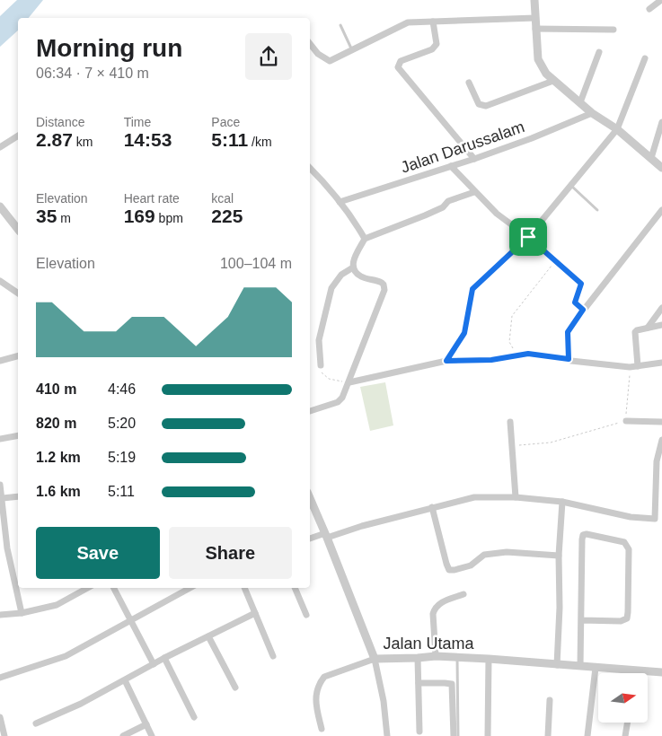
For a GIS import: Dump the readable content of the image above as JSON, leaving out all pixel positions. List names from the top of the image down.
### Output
{
  "streets": {
    "street": ["Jalan Darussalam", "Jalan Utama"]
  },
  "north": "right",
  "page": {
    "heading": ["Morning run", "06:34 · 7 × 410 m"],
    "stats": [
      ["Distance", "2.87 km"],
      ["Time", "14:53"],
      ["Pace", "5:11 /km"],
      ["Elevation", "35 m"],
      ["Heart rate", "169 bpm"],
      ["kcal", "225"]
    ],
    "chart": ["Elevation", "100–104 m"],
    "list": [
      {
        "name": "410 m",
        "note": "4:46"
      },
      {
        "name": "820 m",
        "note": "5:20"
      },
      {
        "name": "1.2 km",
        "note": "5:19"
      },
      {
        "name": "1.6 km",
        "note": "5:11"
      }
    ],
    "buttons": ["Save", "Share"]
  }
}
